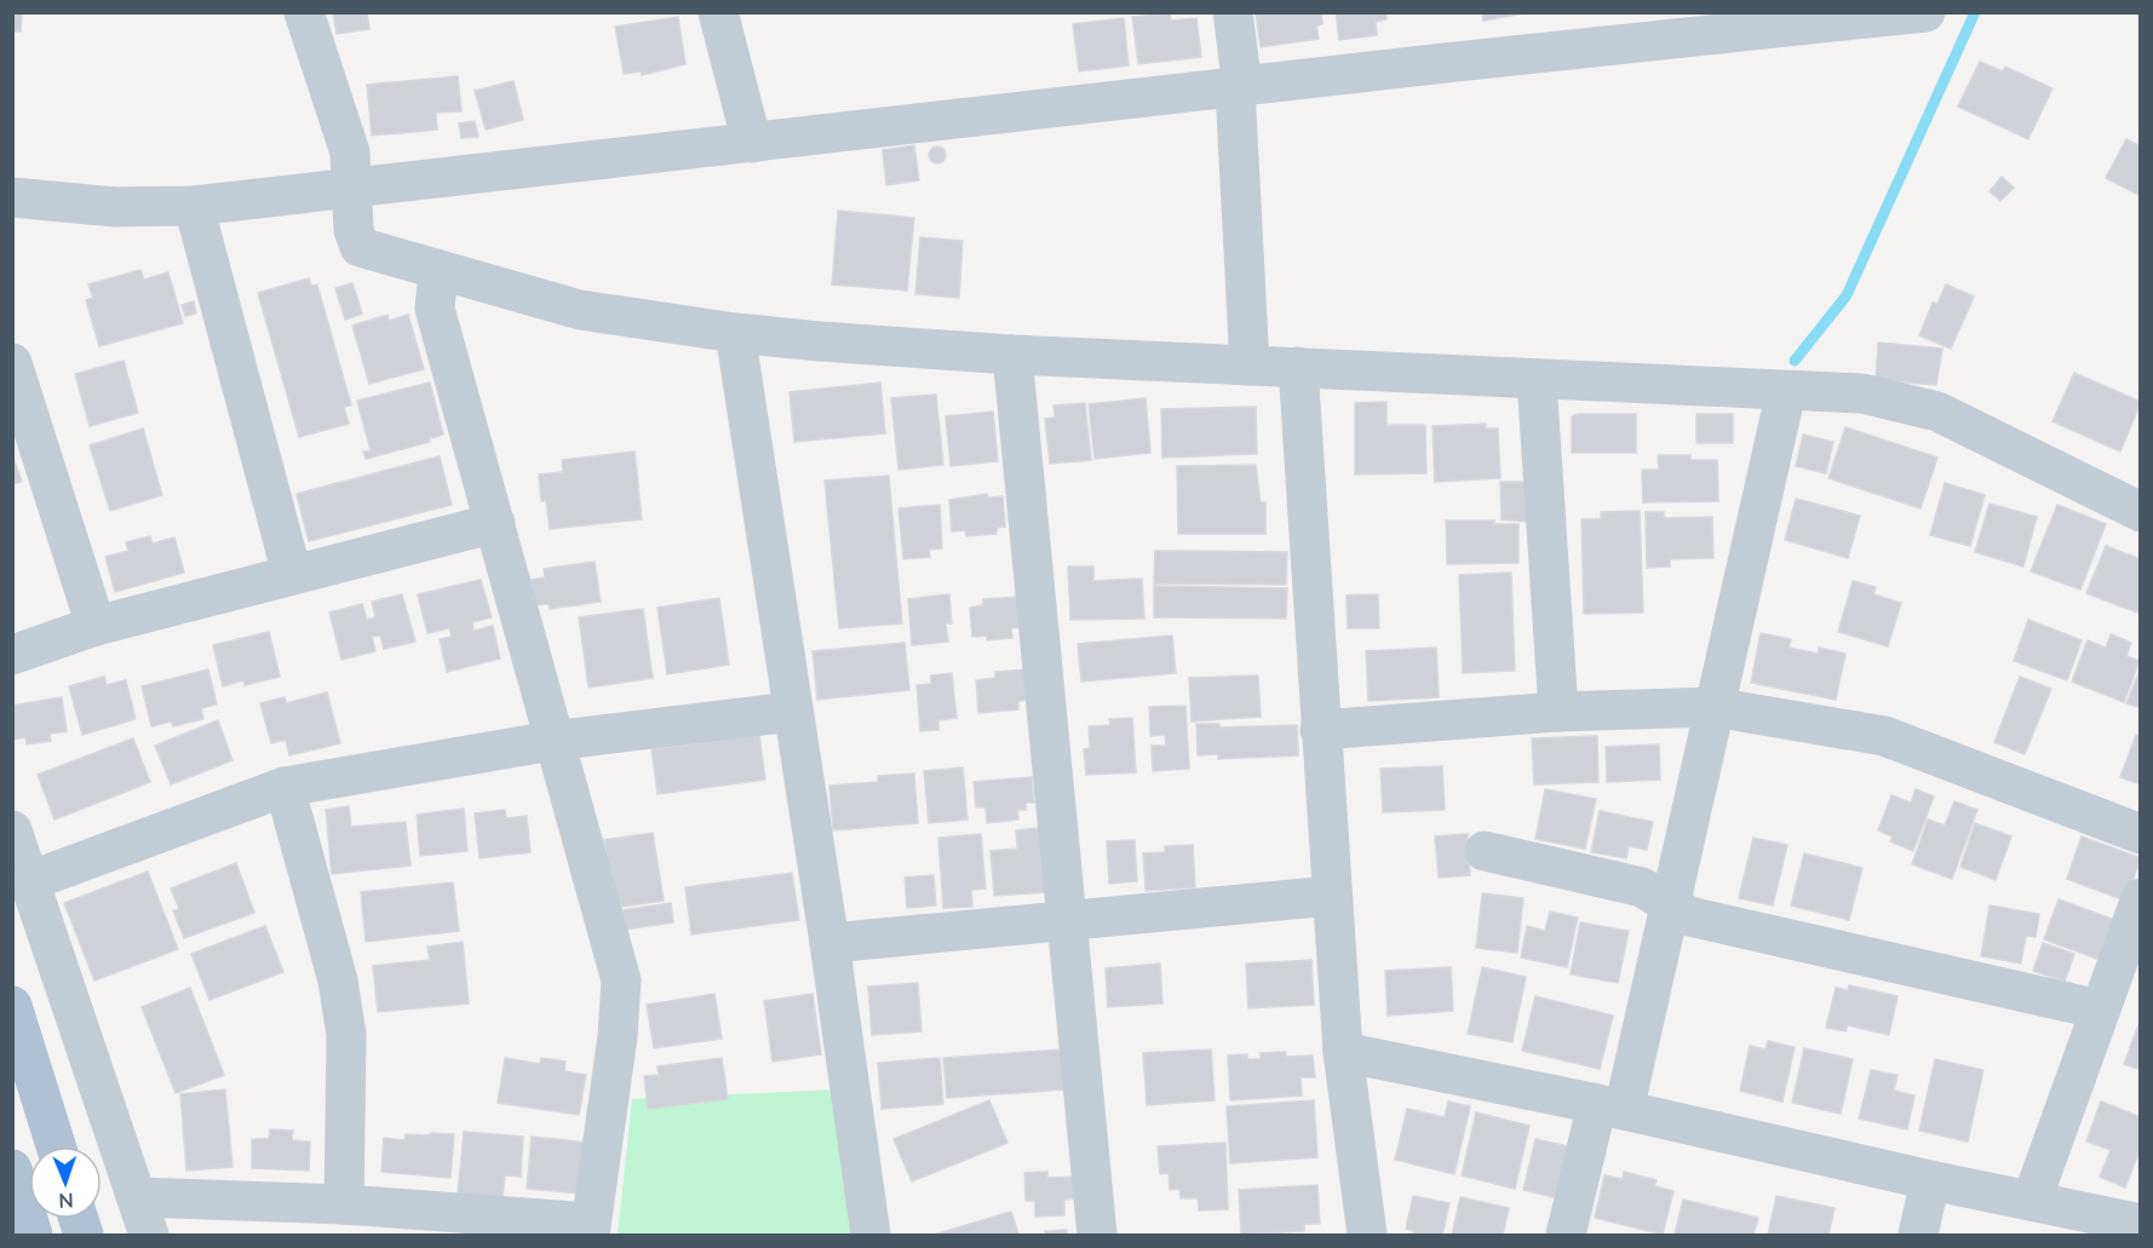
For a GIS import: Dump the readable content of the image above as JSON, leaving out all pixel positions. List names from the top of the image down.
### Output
{
  "north": "bottom"
}
